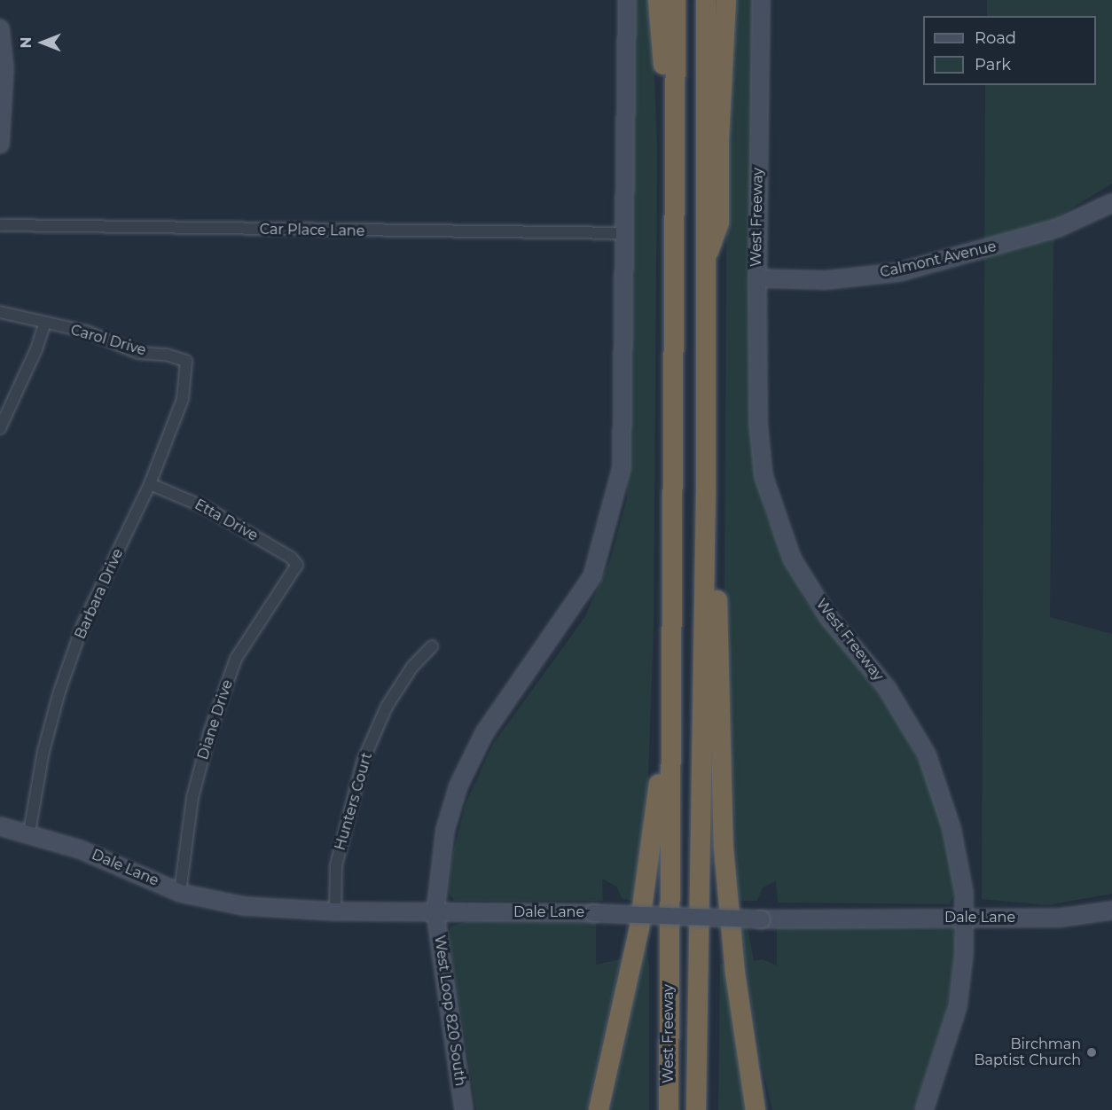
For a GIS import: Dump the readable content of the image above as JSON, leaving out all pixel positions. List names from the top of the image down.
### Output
{
  "streets": {
    "highway": ["West Freeway"],
    "main road": ["Calmont Avenue", "Dale Lane", "West Loop 820 South"],
    "street": [
      "Car Place Lane",
      "Carol Drive",
      "Etta Drive",
      "Barbara Drive",
      "Diane Drive",
      "Hunters Court"
    ]
  },
  "crossings": [
    ["West Freeway", "Calmont Avenue"],
    ["West Freeway", "Dale Lane"],
    ["Carol Drive", "Barbara Drive"],
    ["Etta Drive", "Barbara Drive"],
    ["Etta Drive", "Diane Drive"],
    ["Barbara Drive", "Dale Lane"],
    ["Diane Drive", "Dale Lane"],
    ["Hunters Court", "Dale Lane"],
    ["Dale Lane", "West Loop 820 South"]
  ],
  "places": ["Birchman Baptist Church"],
  "legend": ["Road", "Park"],
  "north": "left"
}
